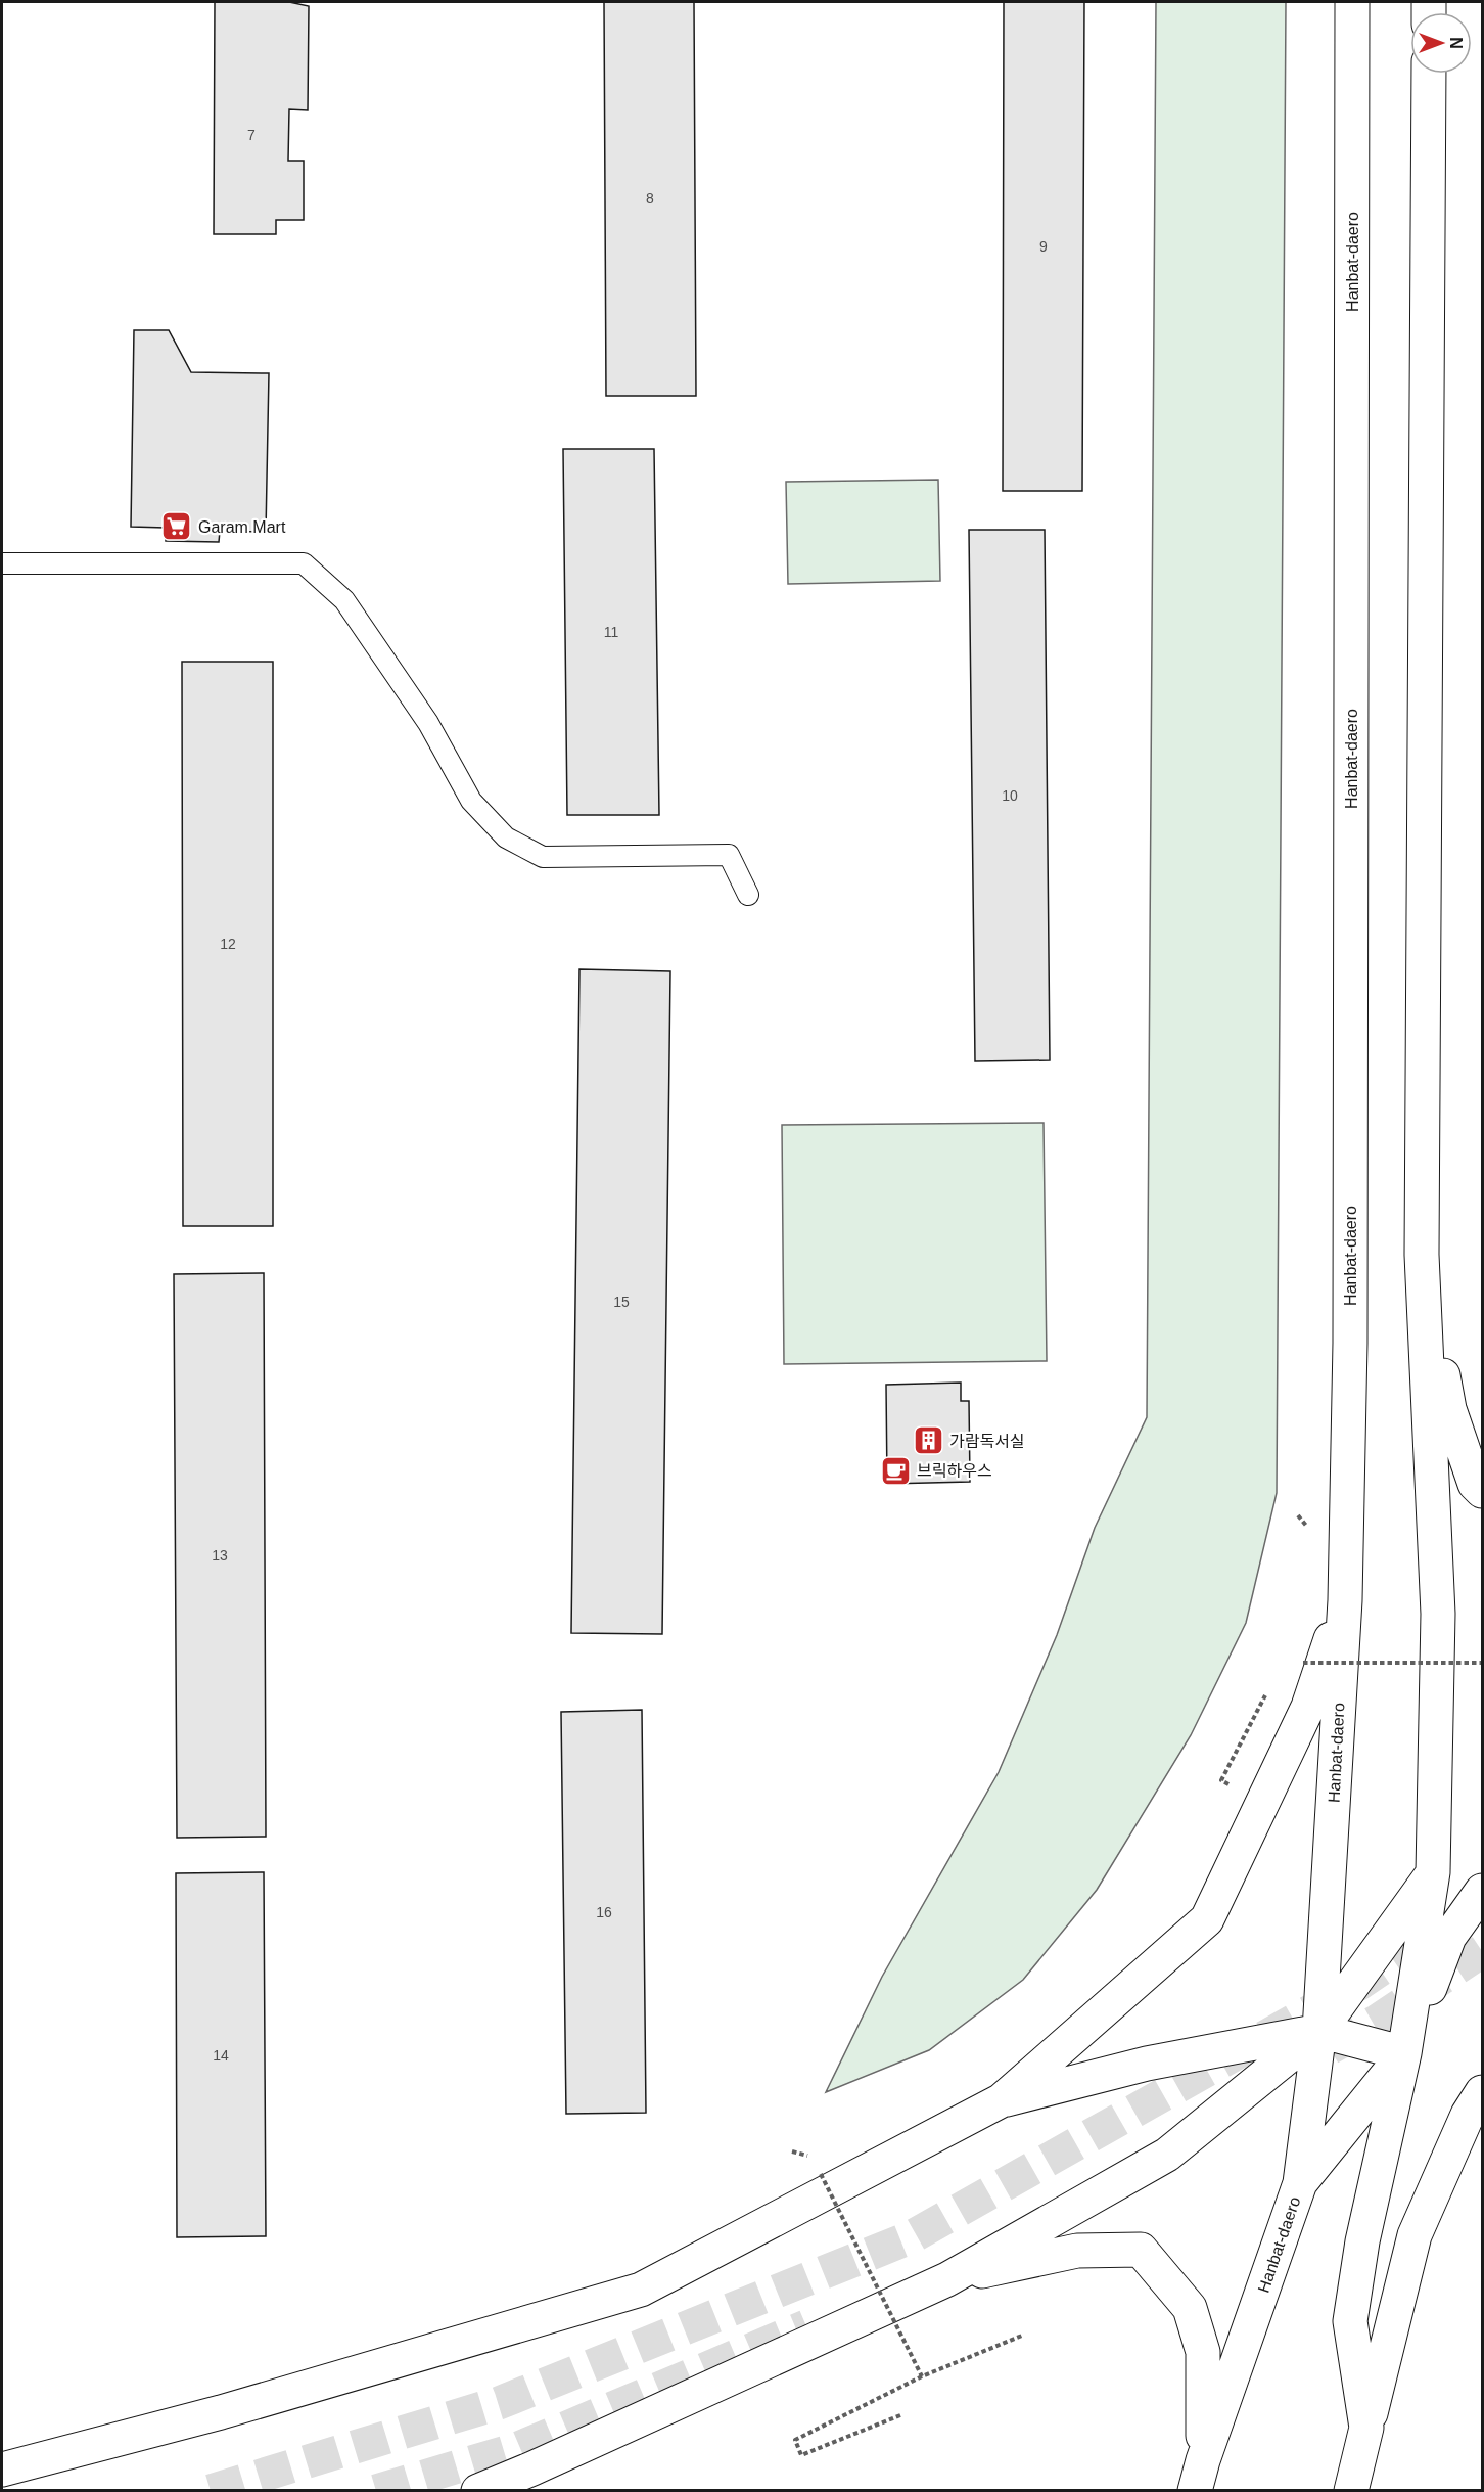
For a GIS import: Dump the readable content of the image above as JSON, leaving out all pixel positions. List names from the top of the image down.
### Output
{
  "streets": {
    "main road": ["Hanbat-daero"]
  },
  "places": {
    "supermarket": ["Garam Mart"],
    "building": ["가람독서실"],
    "cafe": ["브릭하우스"]
  },
  "house_numbers": [
    "7",
    "8",
    "9",
    "11",
    "10",
    "12",
    "15",
    "13",
    "16",
    "14"
  ],
  "north": "right"
}
